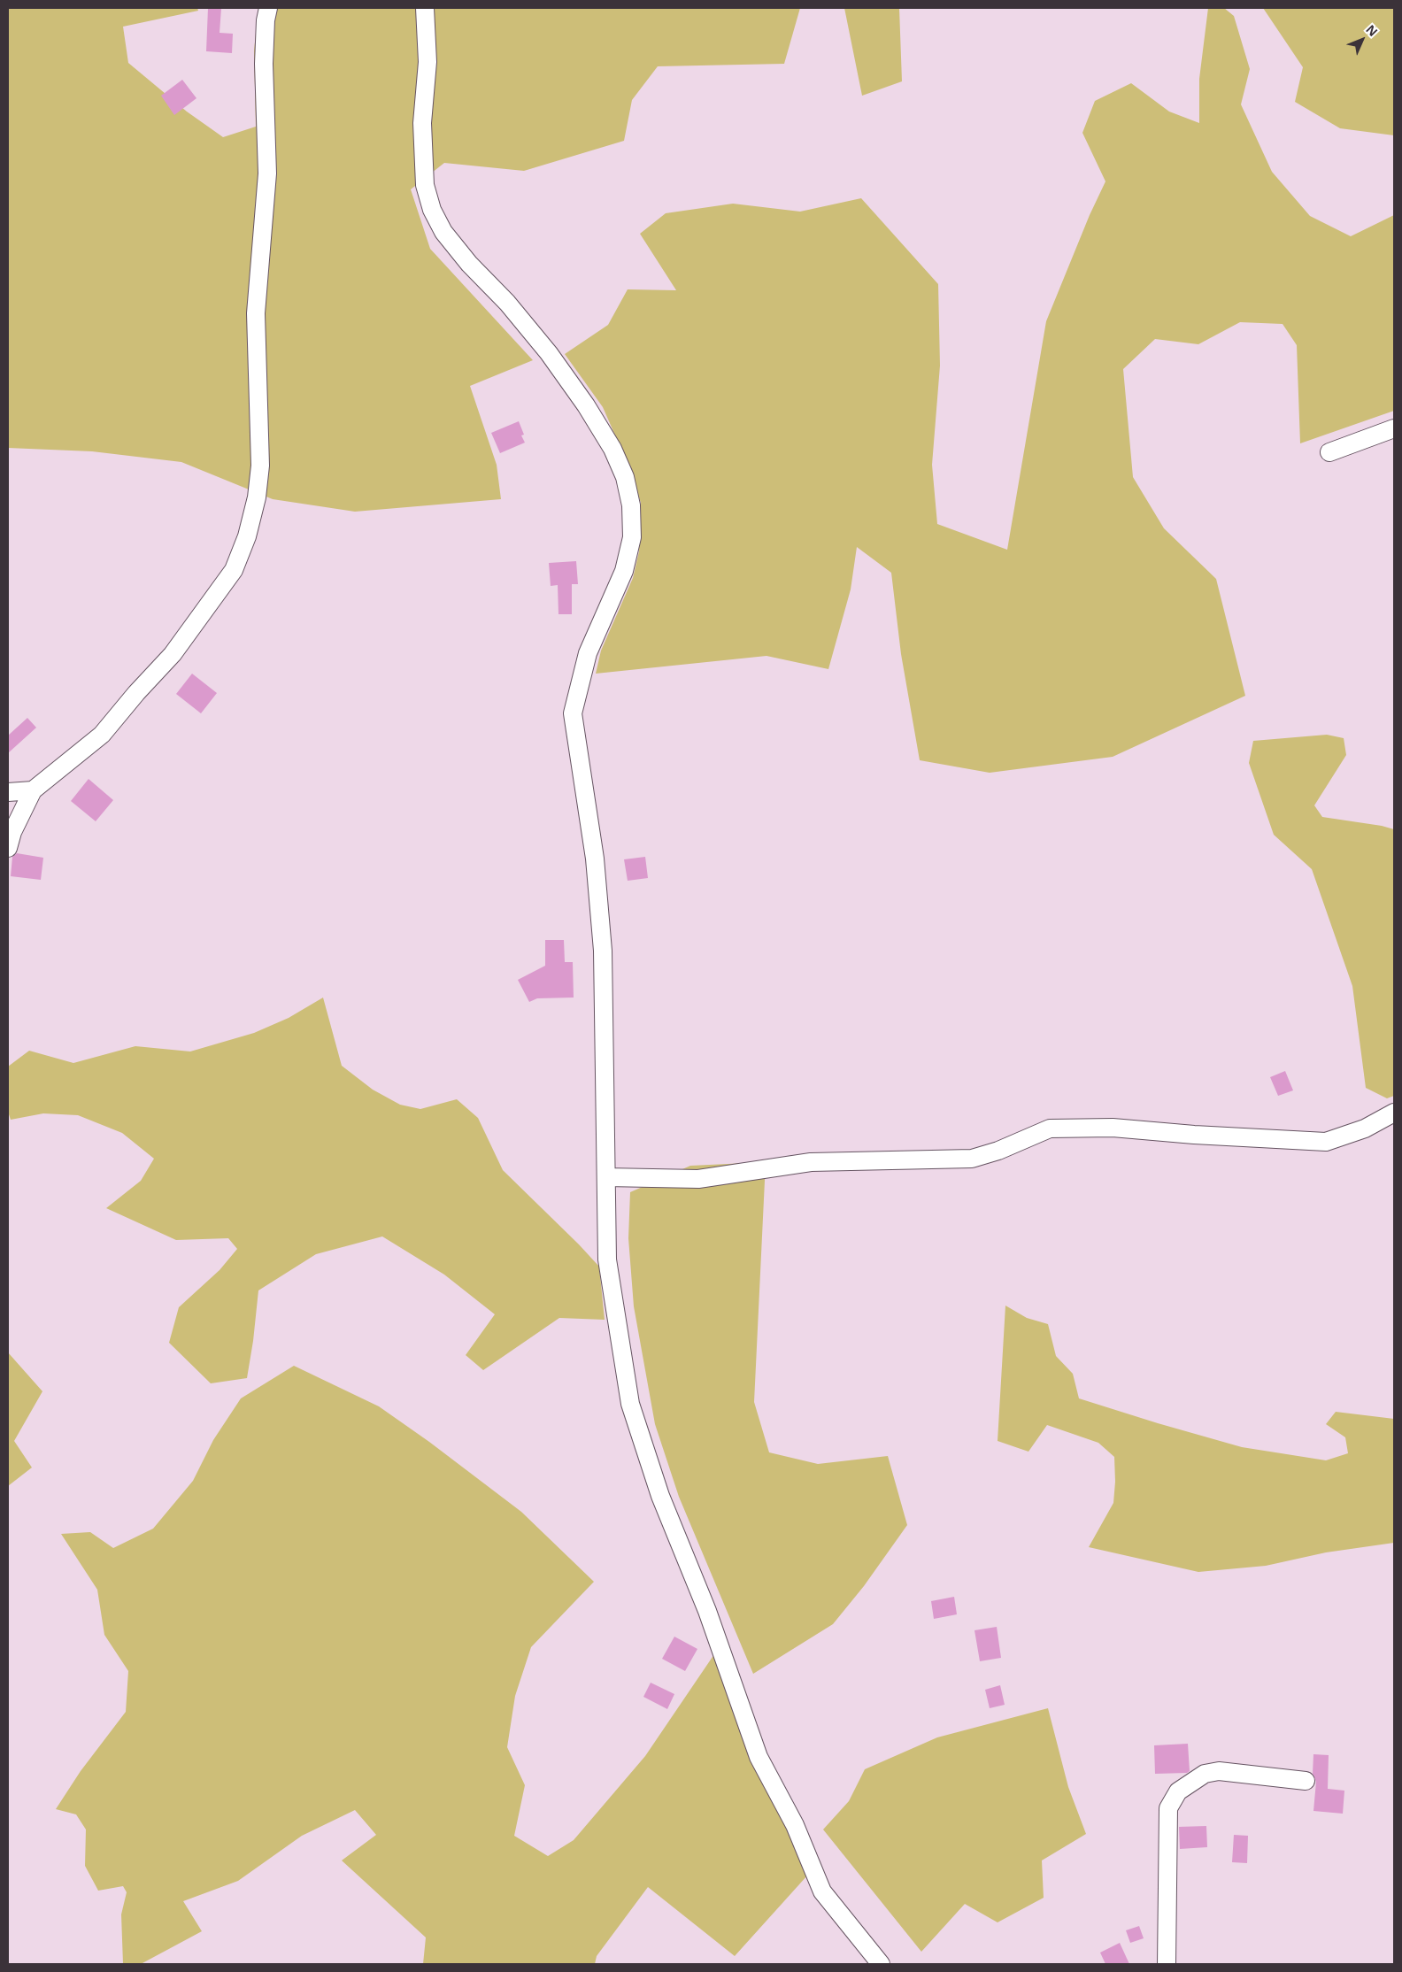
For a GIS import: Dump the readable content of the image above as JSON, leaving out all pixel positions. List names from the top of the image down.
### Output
{
  "north": "top right"
}
